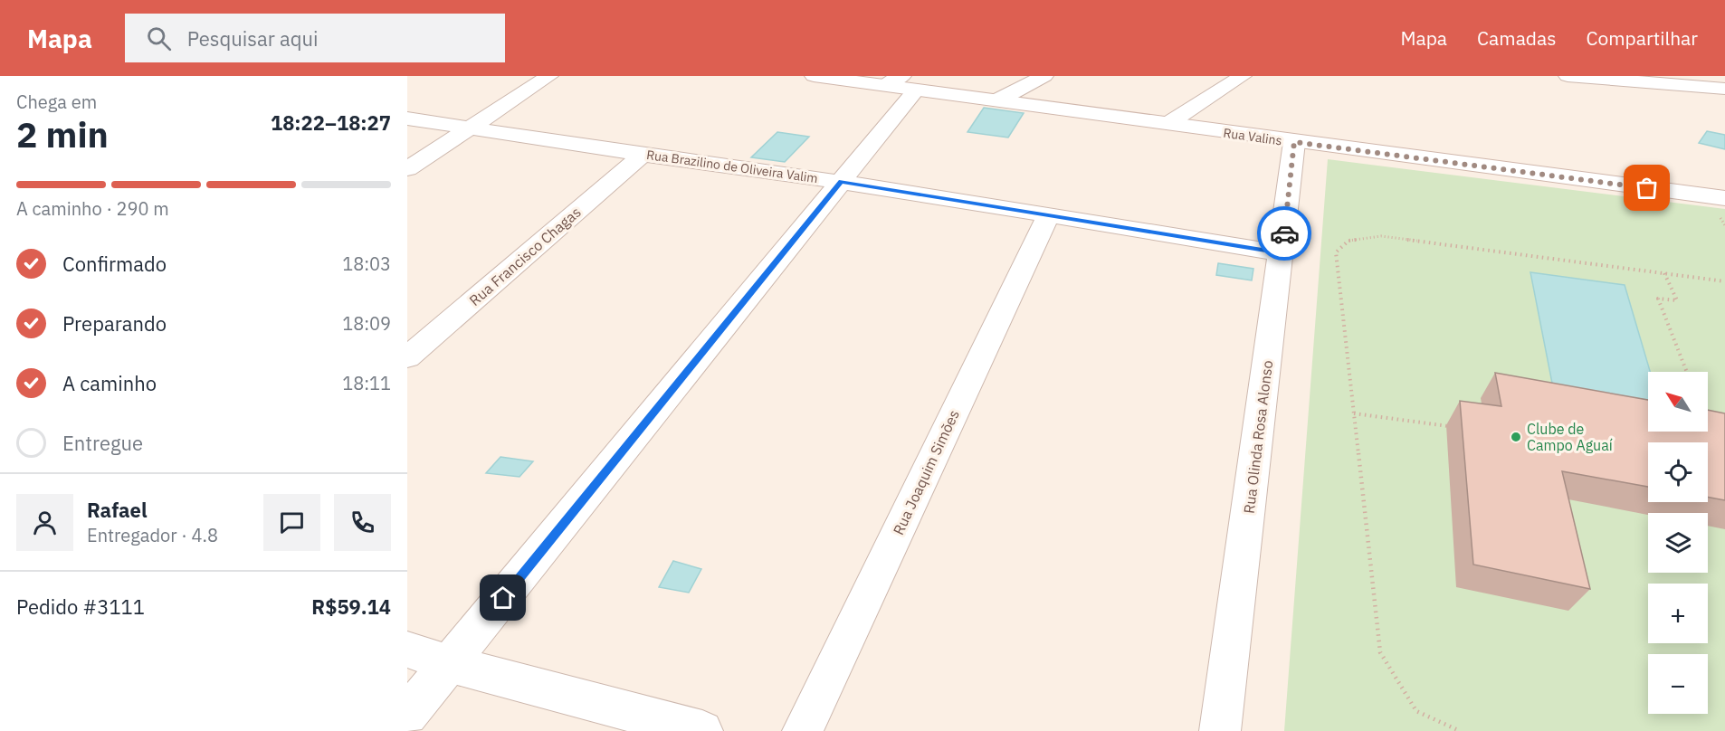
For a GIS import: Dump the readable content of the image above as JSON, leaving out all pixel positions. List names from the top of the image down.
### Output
{
  "streets": {
    "street": [
      "Rua Valins",
      "Rua Brazilino de Oliveira Valim",
      "Rua Francisco Chagas",
      "Rua Olinda Rosa Alonso",
      "Rua Joaquim Simões"
    ]
  },
  "crossings": [
    ["Rua Valins", "Rua Olinda Rosa Alonso"],
    ["Rua Brazilino de Oliveira Valim", "Rua Francisco Chagas"],
    ["Rua Brazilino de Oliveira Valim", "Rua Olinda Rosa Alonso"],
    ["Rua Brazilino de Oliveira Valim", "Rua Joaquim Simões"]
  ],
  "places": ["Clube de Campo Aguaí"],
  "north": "top left",
  "page": {
    "header": "Mapa",
    "search": "Pesquisar aqui",
    "nav": ["Mapa", "Camadas", "Compartilhar"],
    "heading": ["2 min", "Chega em", "18:22–18:27"],
    "panel": [
      "Rafael",
      "Entregador · 4.8",
      "Pedido #3111",
      "R$59.14"
    ],
    "bar": "A caminho · 290 m",
    "list": [
      ["Confirmado", "18:03"],
      ["Preparando", "18:09"],
      ["A caminho", "18:11"],
      "Entregue"
    ],
    "map_buttons": ["+", "−"]
  }
}
